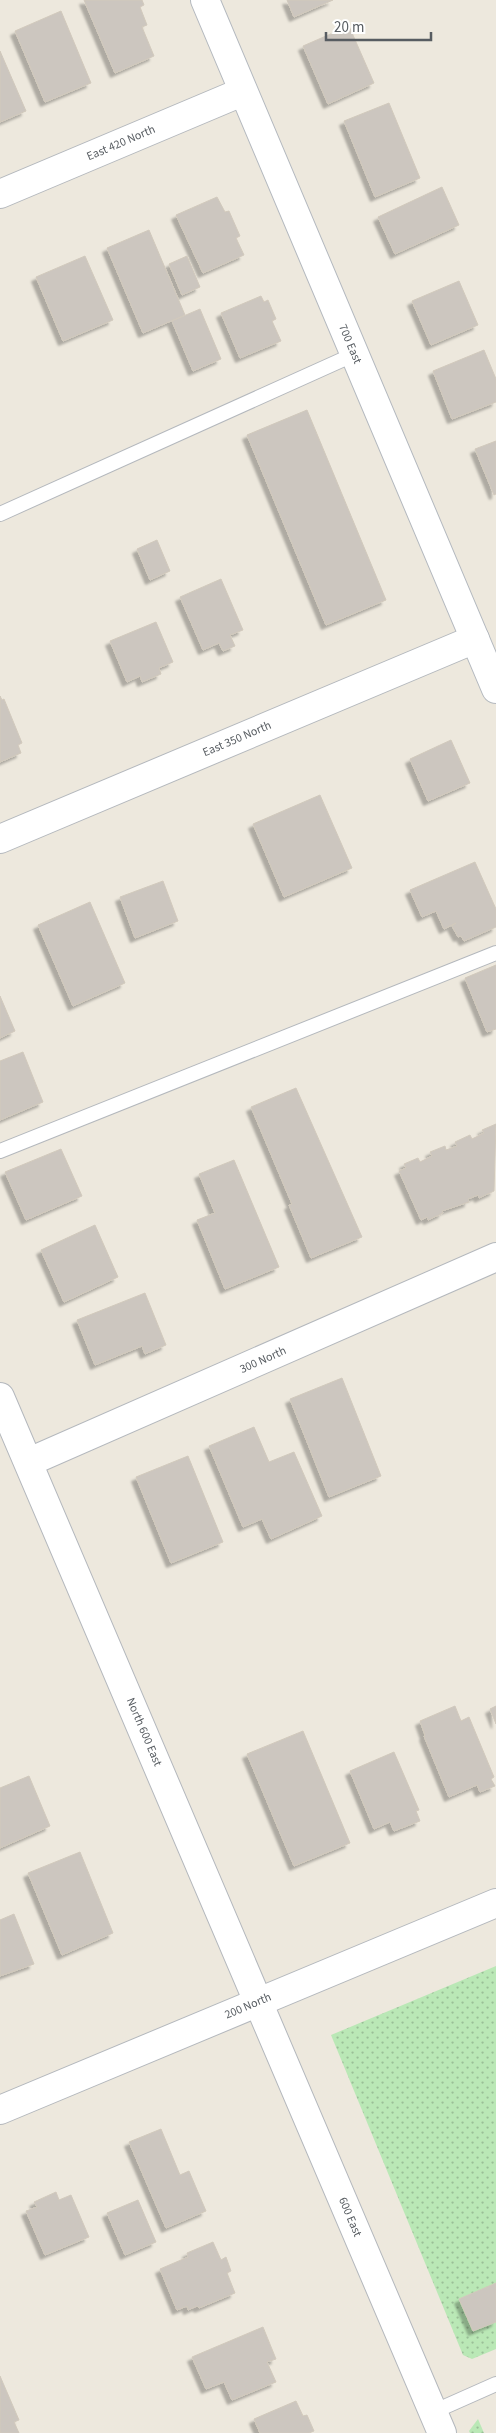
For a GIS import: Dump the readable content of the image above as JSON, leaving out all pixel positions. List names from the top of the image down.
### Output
{
  "streets": {
    "street": [
      "East 420 North",
      "700 East",
      "East 350 North",
      "300 North",
      "North 600 East",
      "200 North",
      "600 East"
    ]
  },
  "crossings": [
    ["East 420 North", "700 East"],
    ["700 East", "East 350 North"],
    ["300 North", "North 600 East"],
    ["North 600 East", "200 North"],
    ["North 600 East", "600 East"],
    ["200 North", "600 East"]
  ],
  "scale_bar": "20 m"
}
